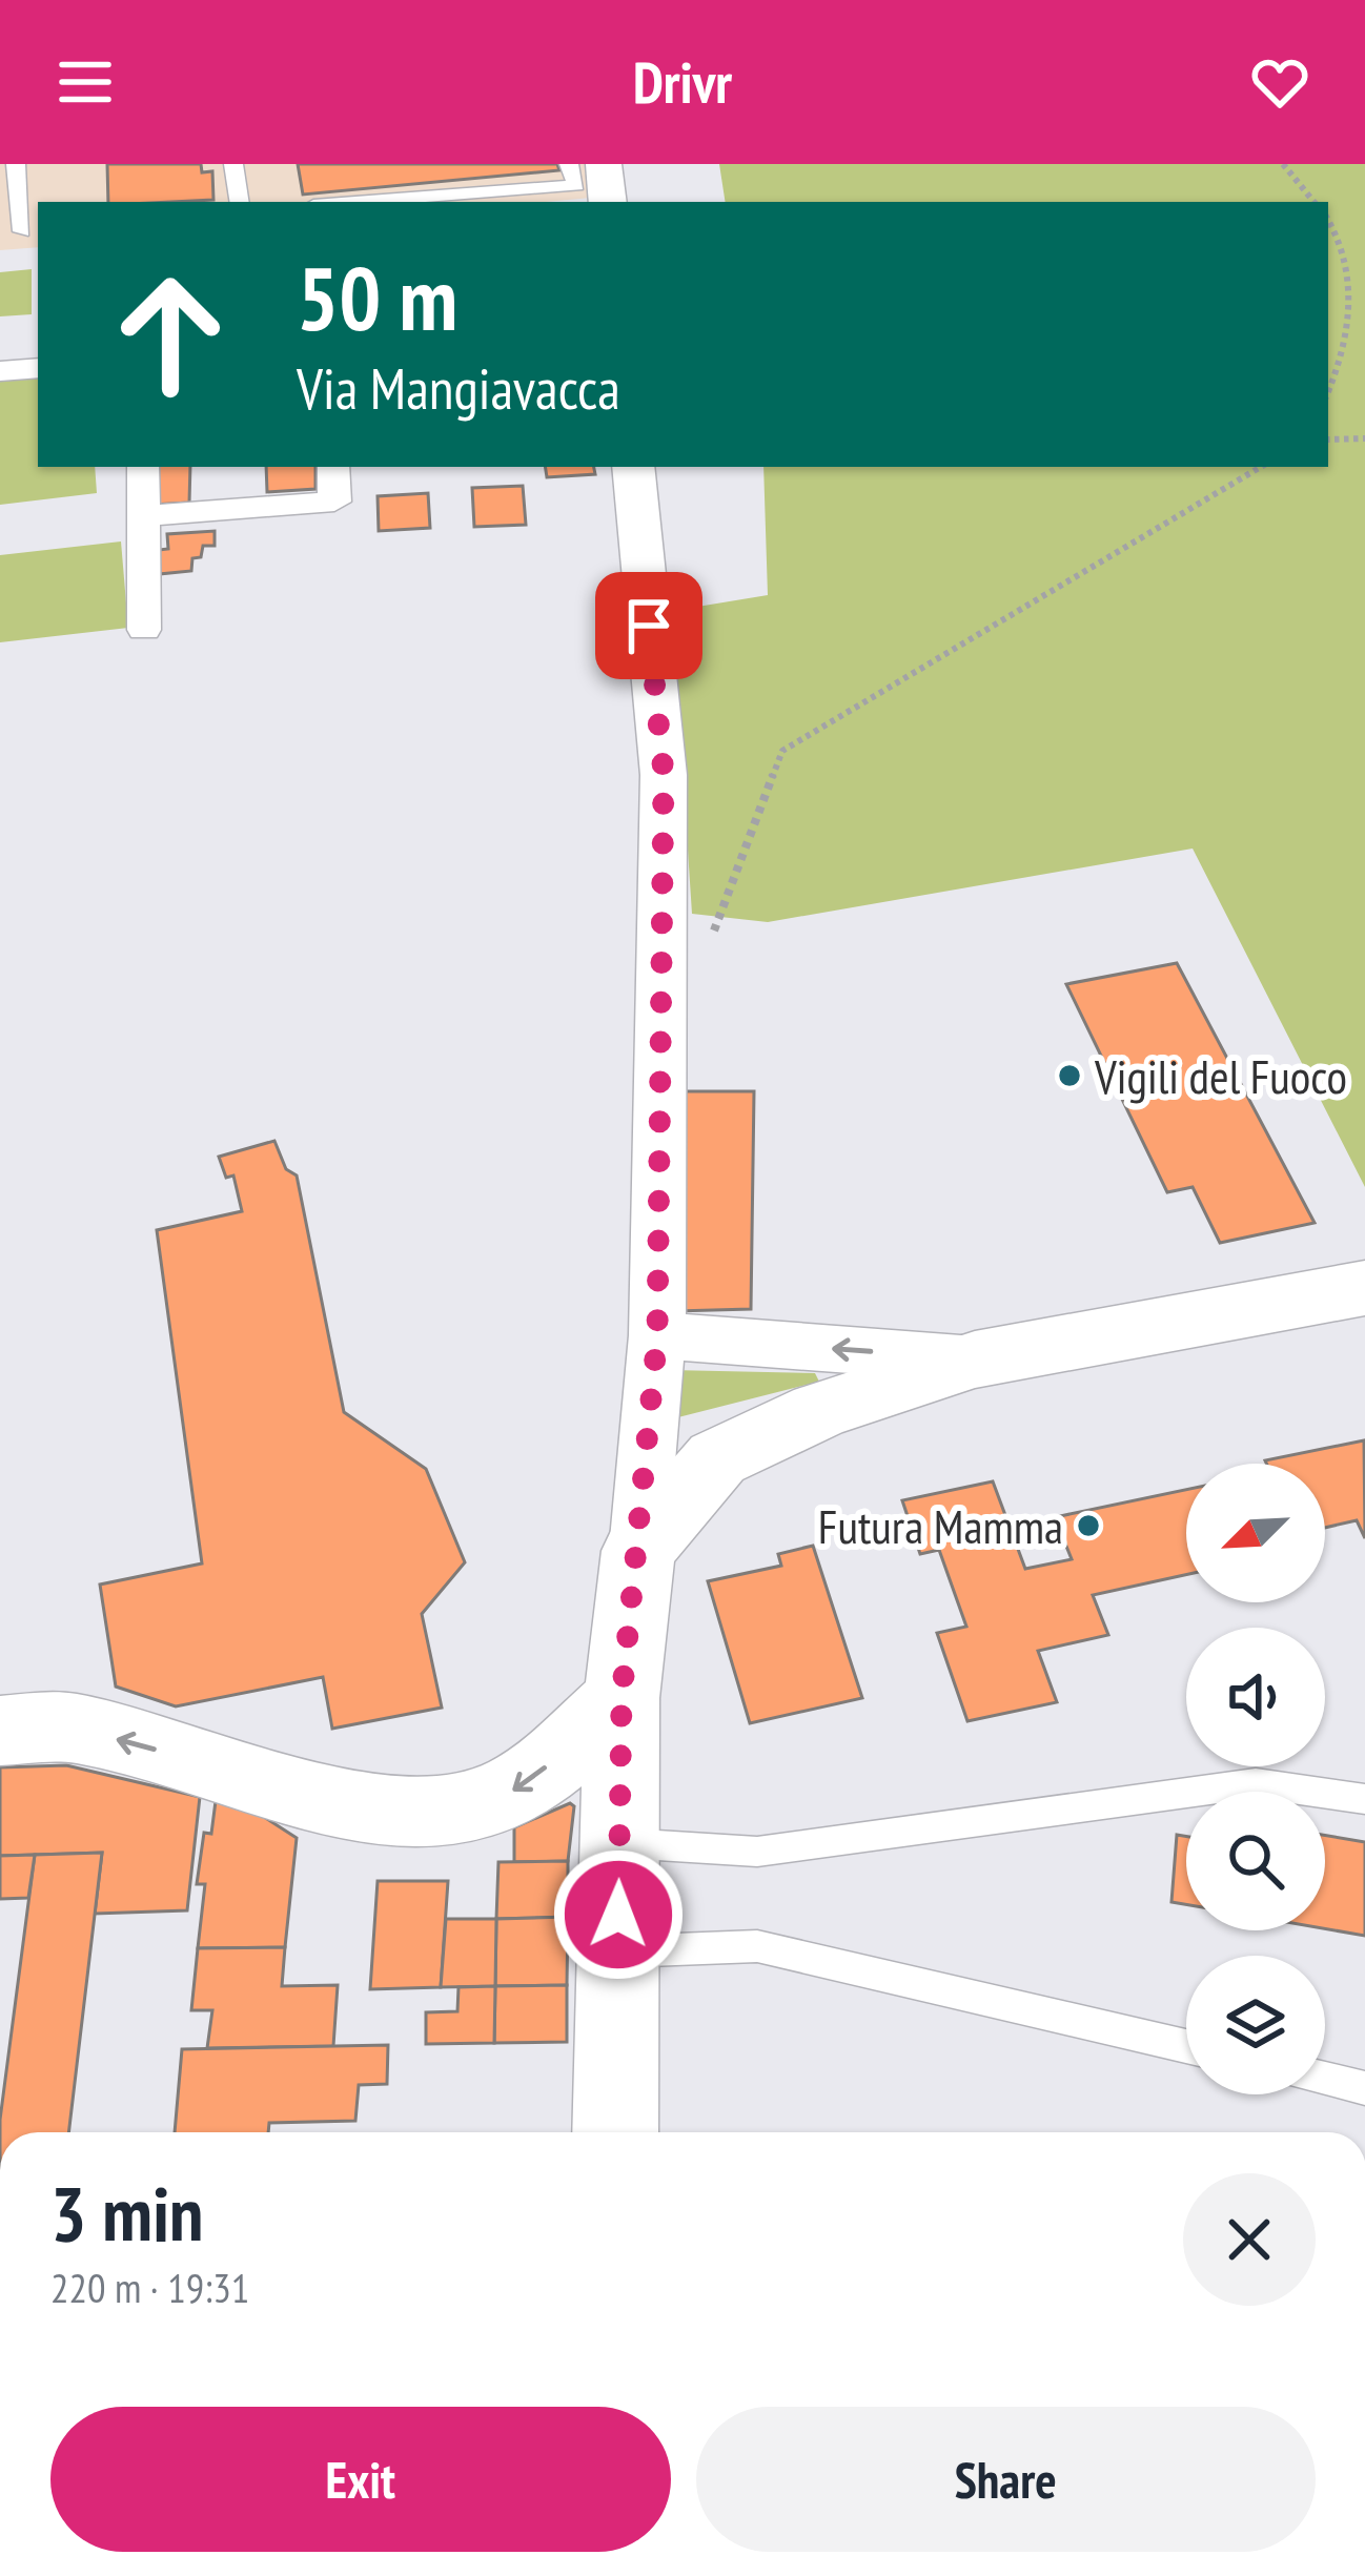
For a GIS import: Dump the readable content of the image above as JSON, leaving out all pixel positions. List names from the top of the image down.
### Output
{
  "places": ["Vigili del Fuoco", "Futura Mamma"],
  "north": "bottom left",
  "page": {
    "header": "Drivr",
    "turn": ["50 m", "Via Mangiavacca"],
    "heading": ["3 min", "220 m · 19:31"],
    "buttons": ["Exit", "Share"]
  }
}
